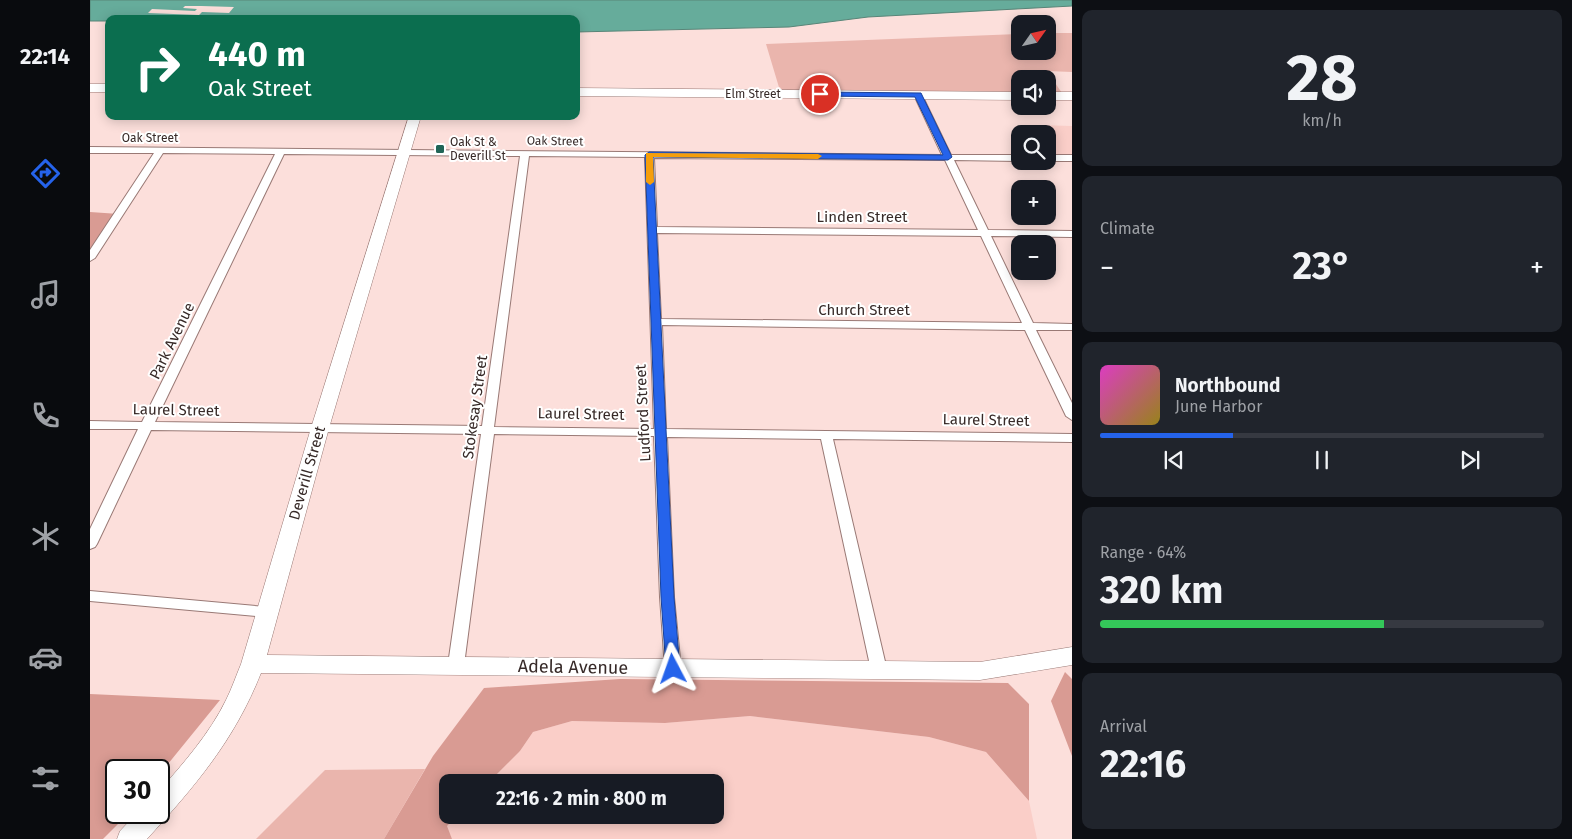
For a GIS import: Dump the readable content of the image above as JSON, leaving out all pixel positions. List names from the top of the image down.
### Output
{
  "streets": {
    "main road": ["Elm Street", "Deverill Street", "Adela Avenue"],
    "street": [
      "Oak Street",
      "Linden Street",
      "Church Street",
      "Park Avenue",
      "Stokesay Street",
      "Laurel Street",
      "Ludford Street"
    ]
  },
  "crossings": [
    ["Oak Street", "Park Avenue"],
    ["Oak Street", "Stokesay Street"],
    ["Oak Street", "Ludford Street"],
    ["Oak Street", "Deverill Street"],
    ["Linden Street", "Ludford Street"],
    ["Church Street", "Ludford Street"],
    ["Park Avenue", "Laurel Street"],
    ["Stokesay Street", "Laurel Street"],
    ["Stokesay Street", "Adela Avenue"],
    ["Laurel Street", "Ludford Street"],
    ["Laurel Street", "Deverill Street"],
    ["Ludford Street", "Adela Avenue"],
    ["Deverill Street", "Adela Avenue"]
  ],
  "places": {
    "transit": ["Oak St & Deverill St"]
  },
  "north": "top right",
  "page": {
    "tabs": "22:14",
    "tile": [
      ["28", "km/h"],
      "Climate",
      ["Range · 64%", "320 km"],
      ["Arrival", "22:16"]
    ],
    "map_buttons": ["+", "−"],
    "turn": ["440 m", "Oak Street"],
    "heat": ["−", "23°", "+"],
    "song": ["Northbound", "June Harbor"],
    "limit": "30",
    "trip": "22:16 · 2 min · 800 m"
  }
}
